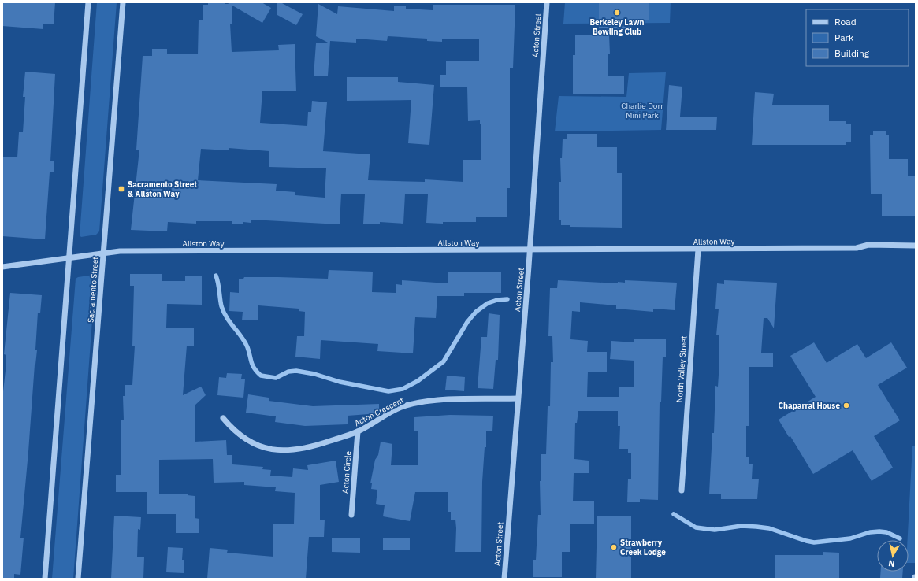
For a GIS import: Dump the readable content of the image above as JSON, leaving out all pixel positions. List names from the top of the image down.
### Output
{
  "streets": {
    "street": [
      "Acton Street",
      "Allston Way",
      "Sacramento Street",
      "North Valley Street",
      "Acton Crescent",
      "Acton Circle"
    ]
  },
  "crossings": [
    ["Acton Street", "Allston Way"],
    ["Acton Street", "Acton Crescent"],
    ["Allston Way", "Sacramento Street"],
    ["Allston Way", "North Valley Street"],
    ["Acton Crescent", "Acton Circle"]
  ],
  "parks": ["Charlie Dorr Mini Park"],
  "places": {
    "other": ["Berkeley Lawn Bowling Club", "Chaparral House", "Strawberry Creek Lodge"],
    "transit": ["Sacramento Street & Allston Way"]
  },
  "legend": ["Road", "Park", "Building"],
  "north": "bottom"
}
